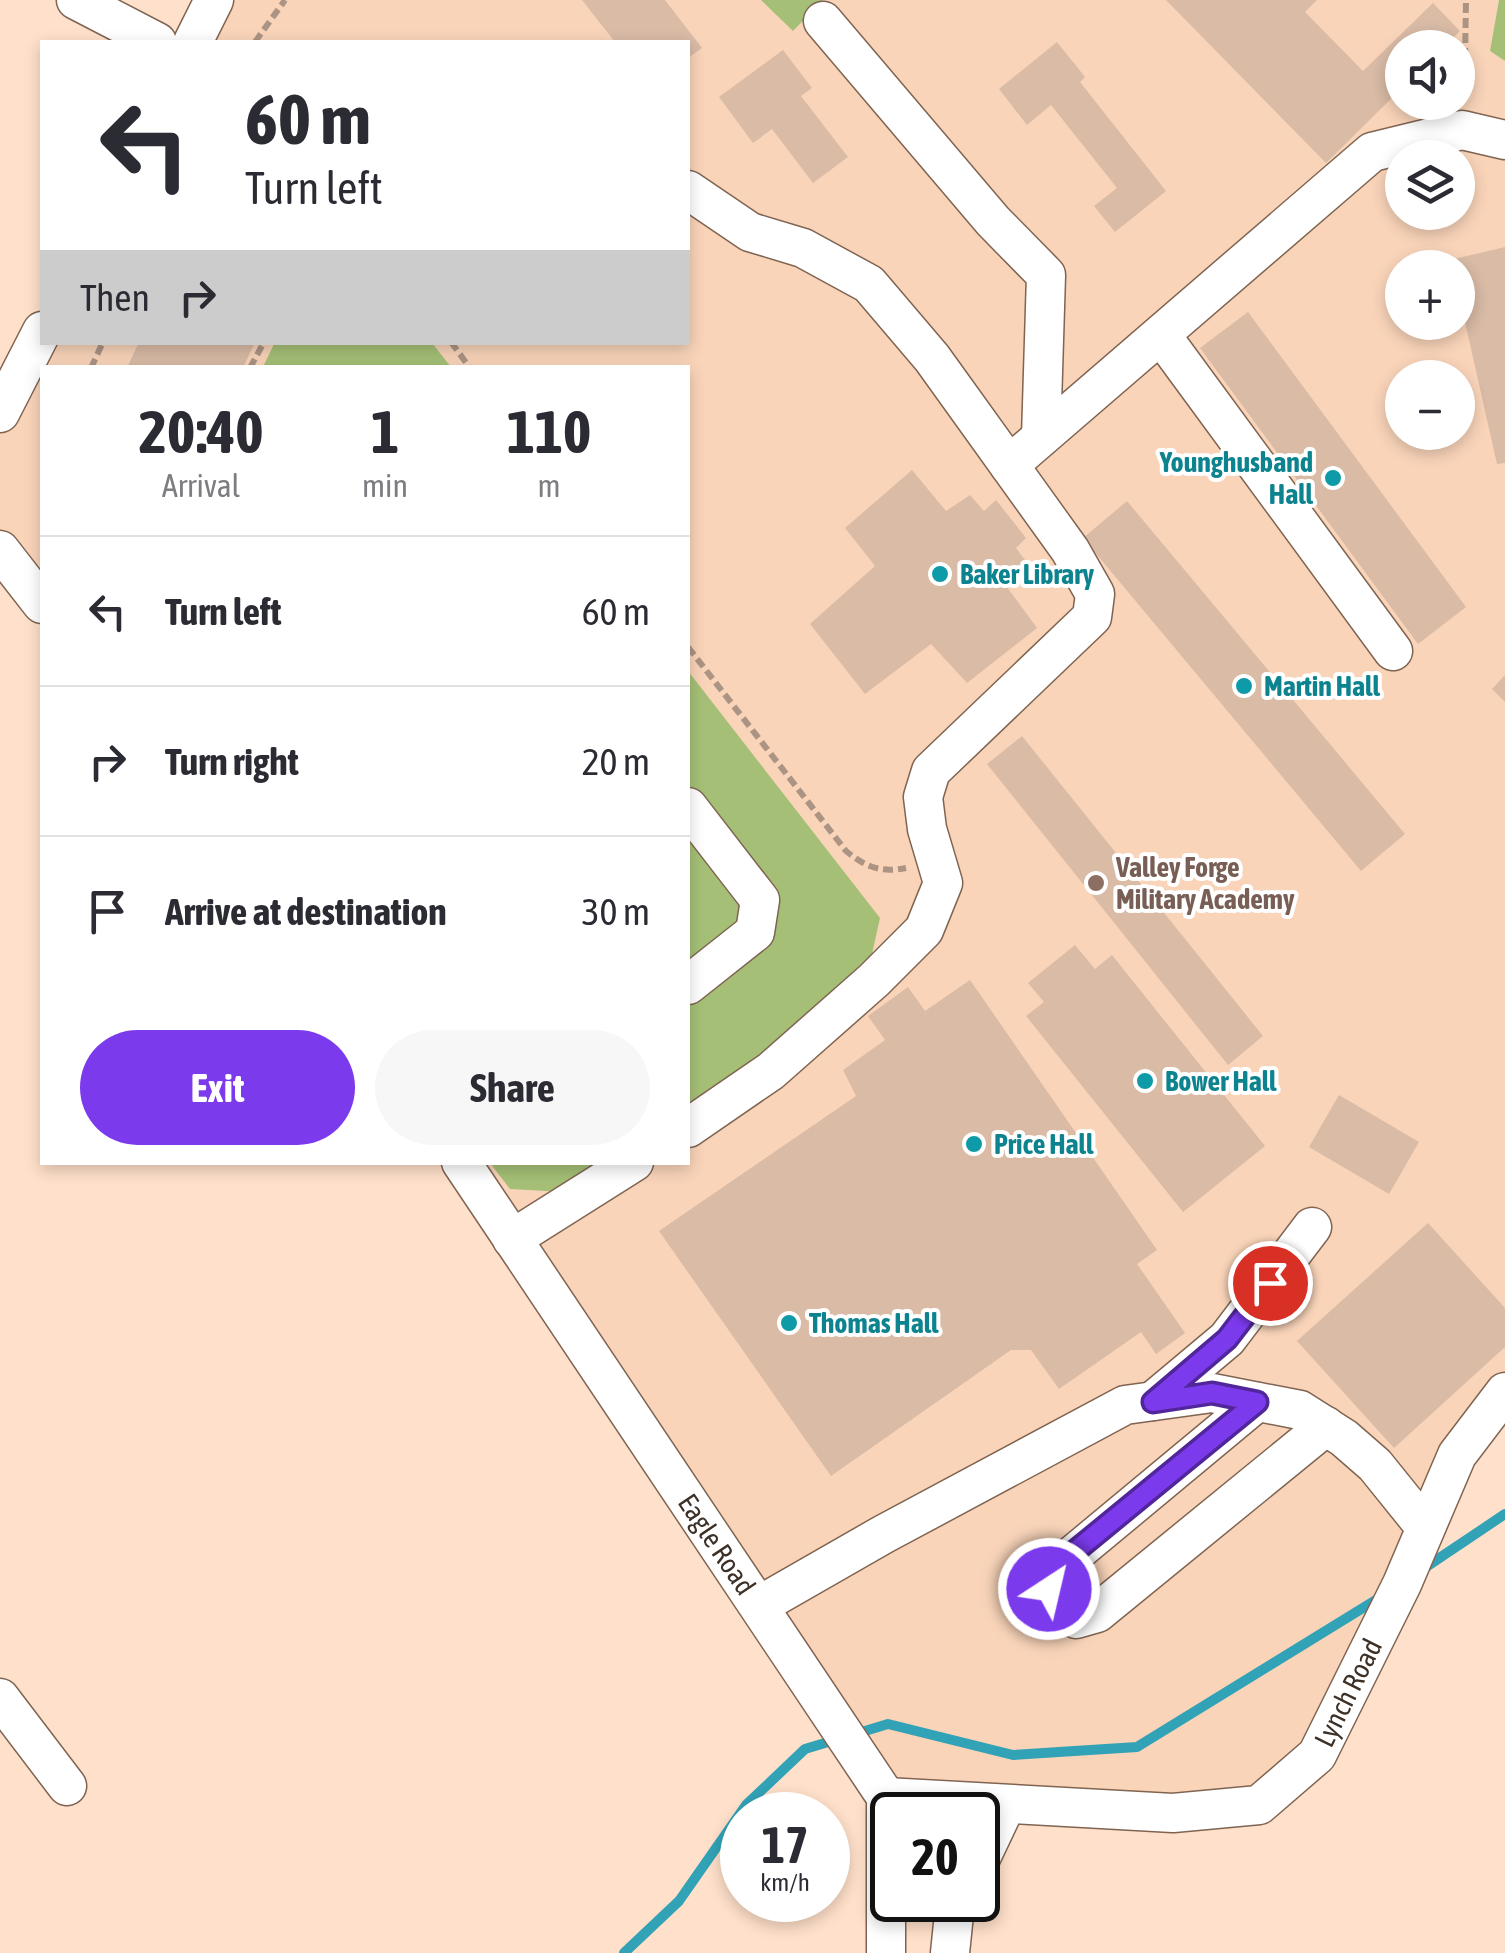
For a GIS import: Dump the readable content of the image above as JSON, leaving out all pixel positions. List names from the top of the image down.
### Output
{
  "streets": {
    "street": ["Eagle Road", "Lynch Road"]
  },
  "places": [
    "Younghusband Hall",
    "Baker Library",
    "Martin Hall",
    "Valley Forge Military Academy",
    "Bower Hall",
    "Price Hall",
    "Thomas Hall"
  ],
  "page": {
    "map_buttons": ["+", "−"],
    "turn": ["60 m", "Turn left"],
    "then": "Then",
    "eta": [
      "20:40",
      "Arrival",
      "1",
      "min",
      "110",
      "m"
    ],
    "list": [
      {
        "name": "Turn left",
        "value": "60 m"
      },
      {
        "name": "Turn right",
        "value": "20 m"
      },
      {
        "name": "Arrive at destination",
        "value": "30 m"
      }
    ],
    "buttons": ["Exit", "Share"],
    "speed": "17 km/h",
    "limit": "20"
  }
}
